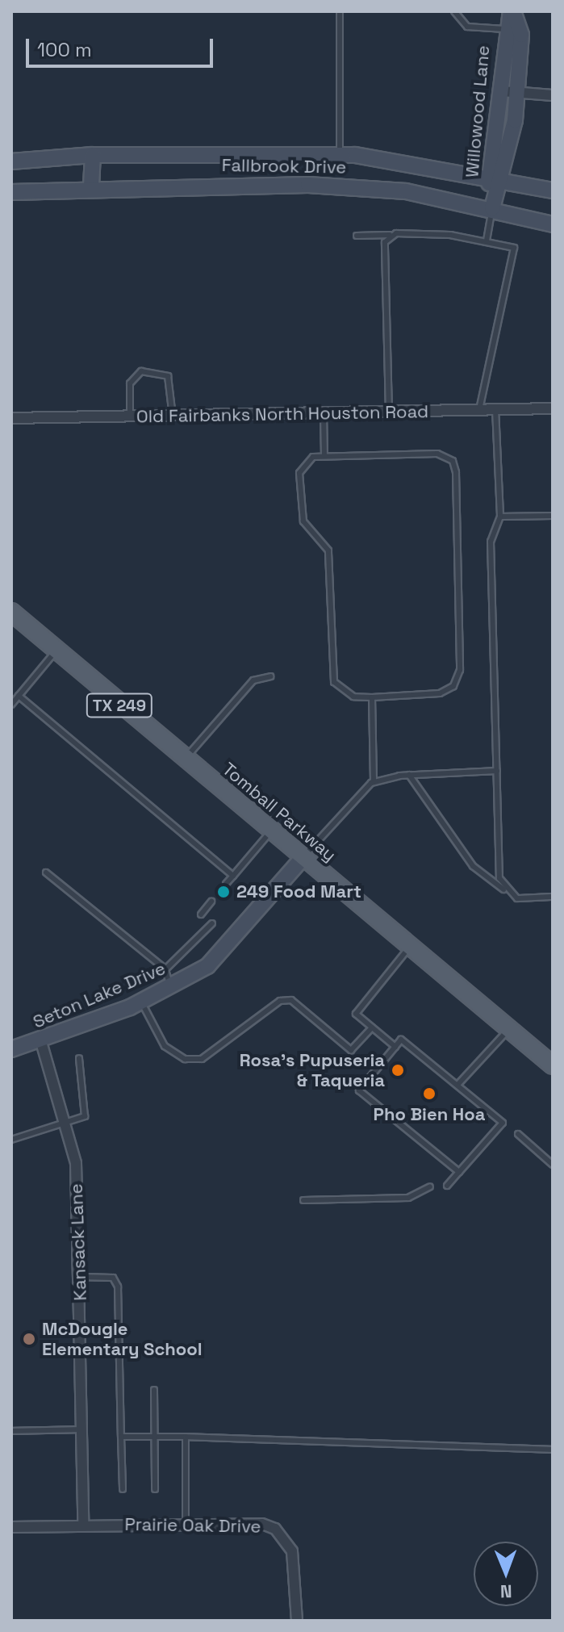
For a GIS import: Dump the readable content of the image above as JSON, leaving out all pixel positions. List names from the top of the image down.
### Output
{
  "streets": {
    "main road": [
      "Willowood Lane",
      "Fallbrook Drive",
      "TX 249",
      "Tomball Parkway",
      "Seton Lake Drive"
    ],
    "street": ["Old Fairbanks North Houston Road", "Kansack Lane", "Prairie Oak Drive"]
  },
  "crossings": [
    ["Willowood Lane", "Fallbrook Drive"],
    ["Tomball Parkway", "Seton Lake Drive"],
    ["Seton Lake Drive", "Kansack Lane"],
    ["Kansack Lane", "Prairie Oak Drive"]
  ],
  "places": [
    "249 Food Mart",
    "Rosa's Pupuseria & Taqueria",
    "Pho Bien Hoa",
    "McDougle Elementary School"
  ],
  "scale_bar": "100 m",
  "north": "bottom"
}
